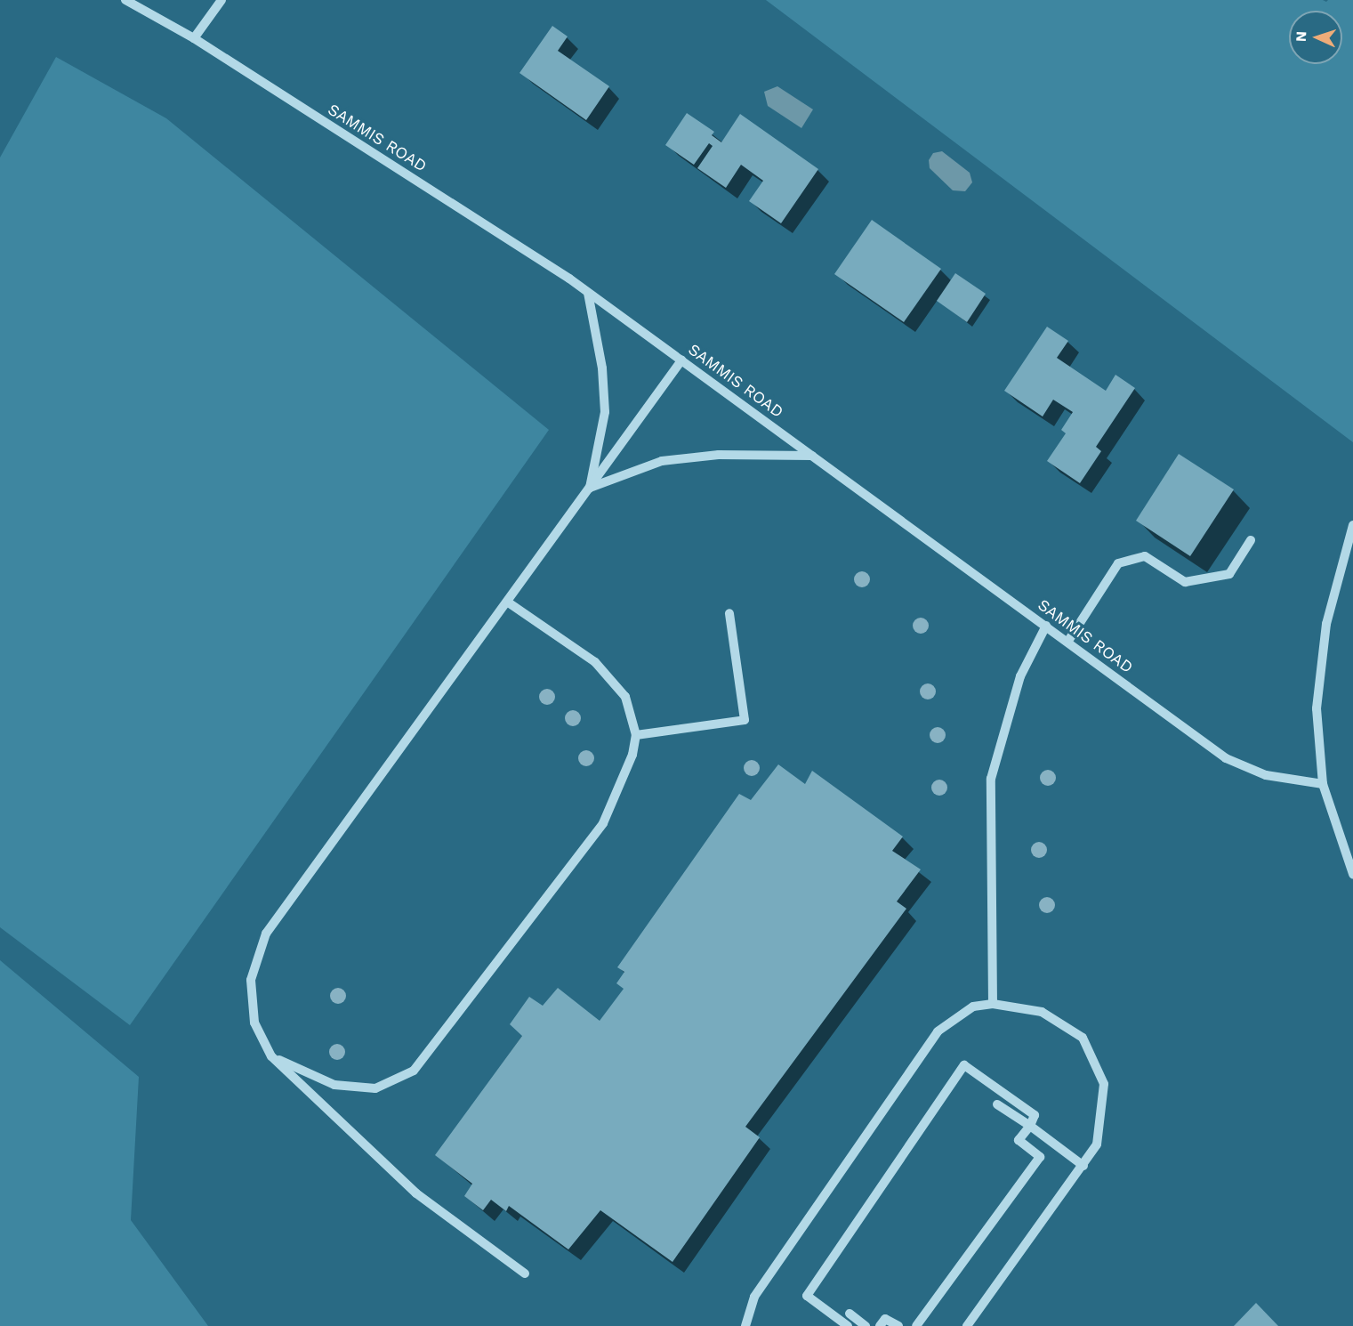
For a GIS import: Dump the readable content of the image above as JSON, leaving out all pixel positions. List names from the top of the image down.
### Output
{
  "streets": {
    "street": ["SAMMIS ROAD"]
  },
  "north": "left"
}
